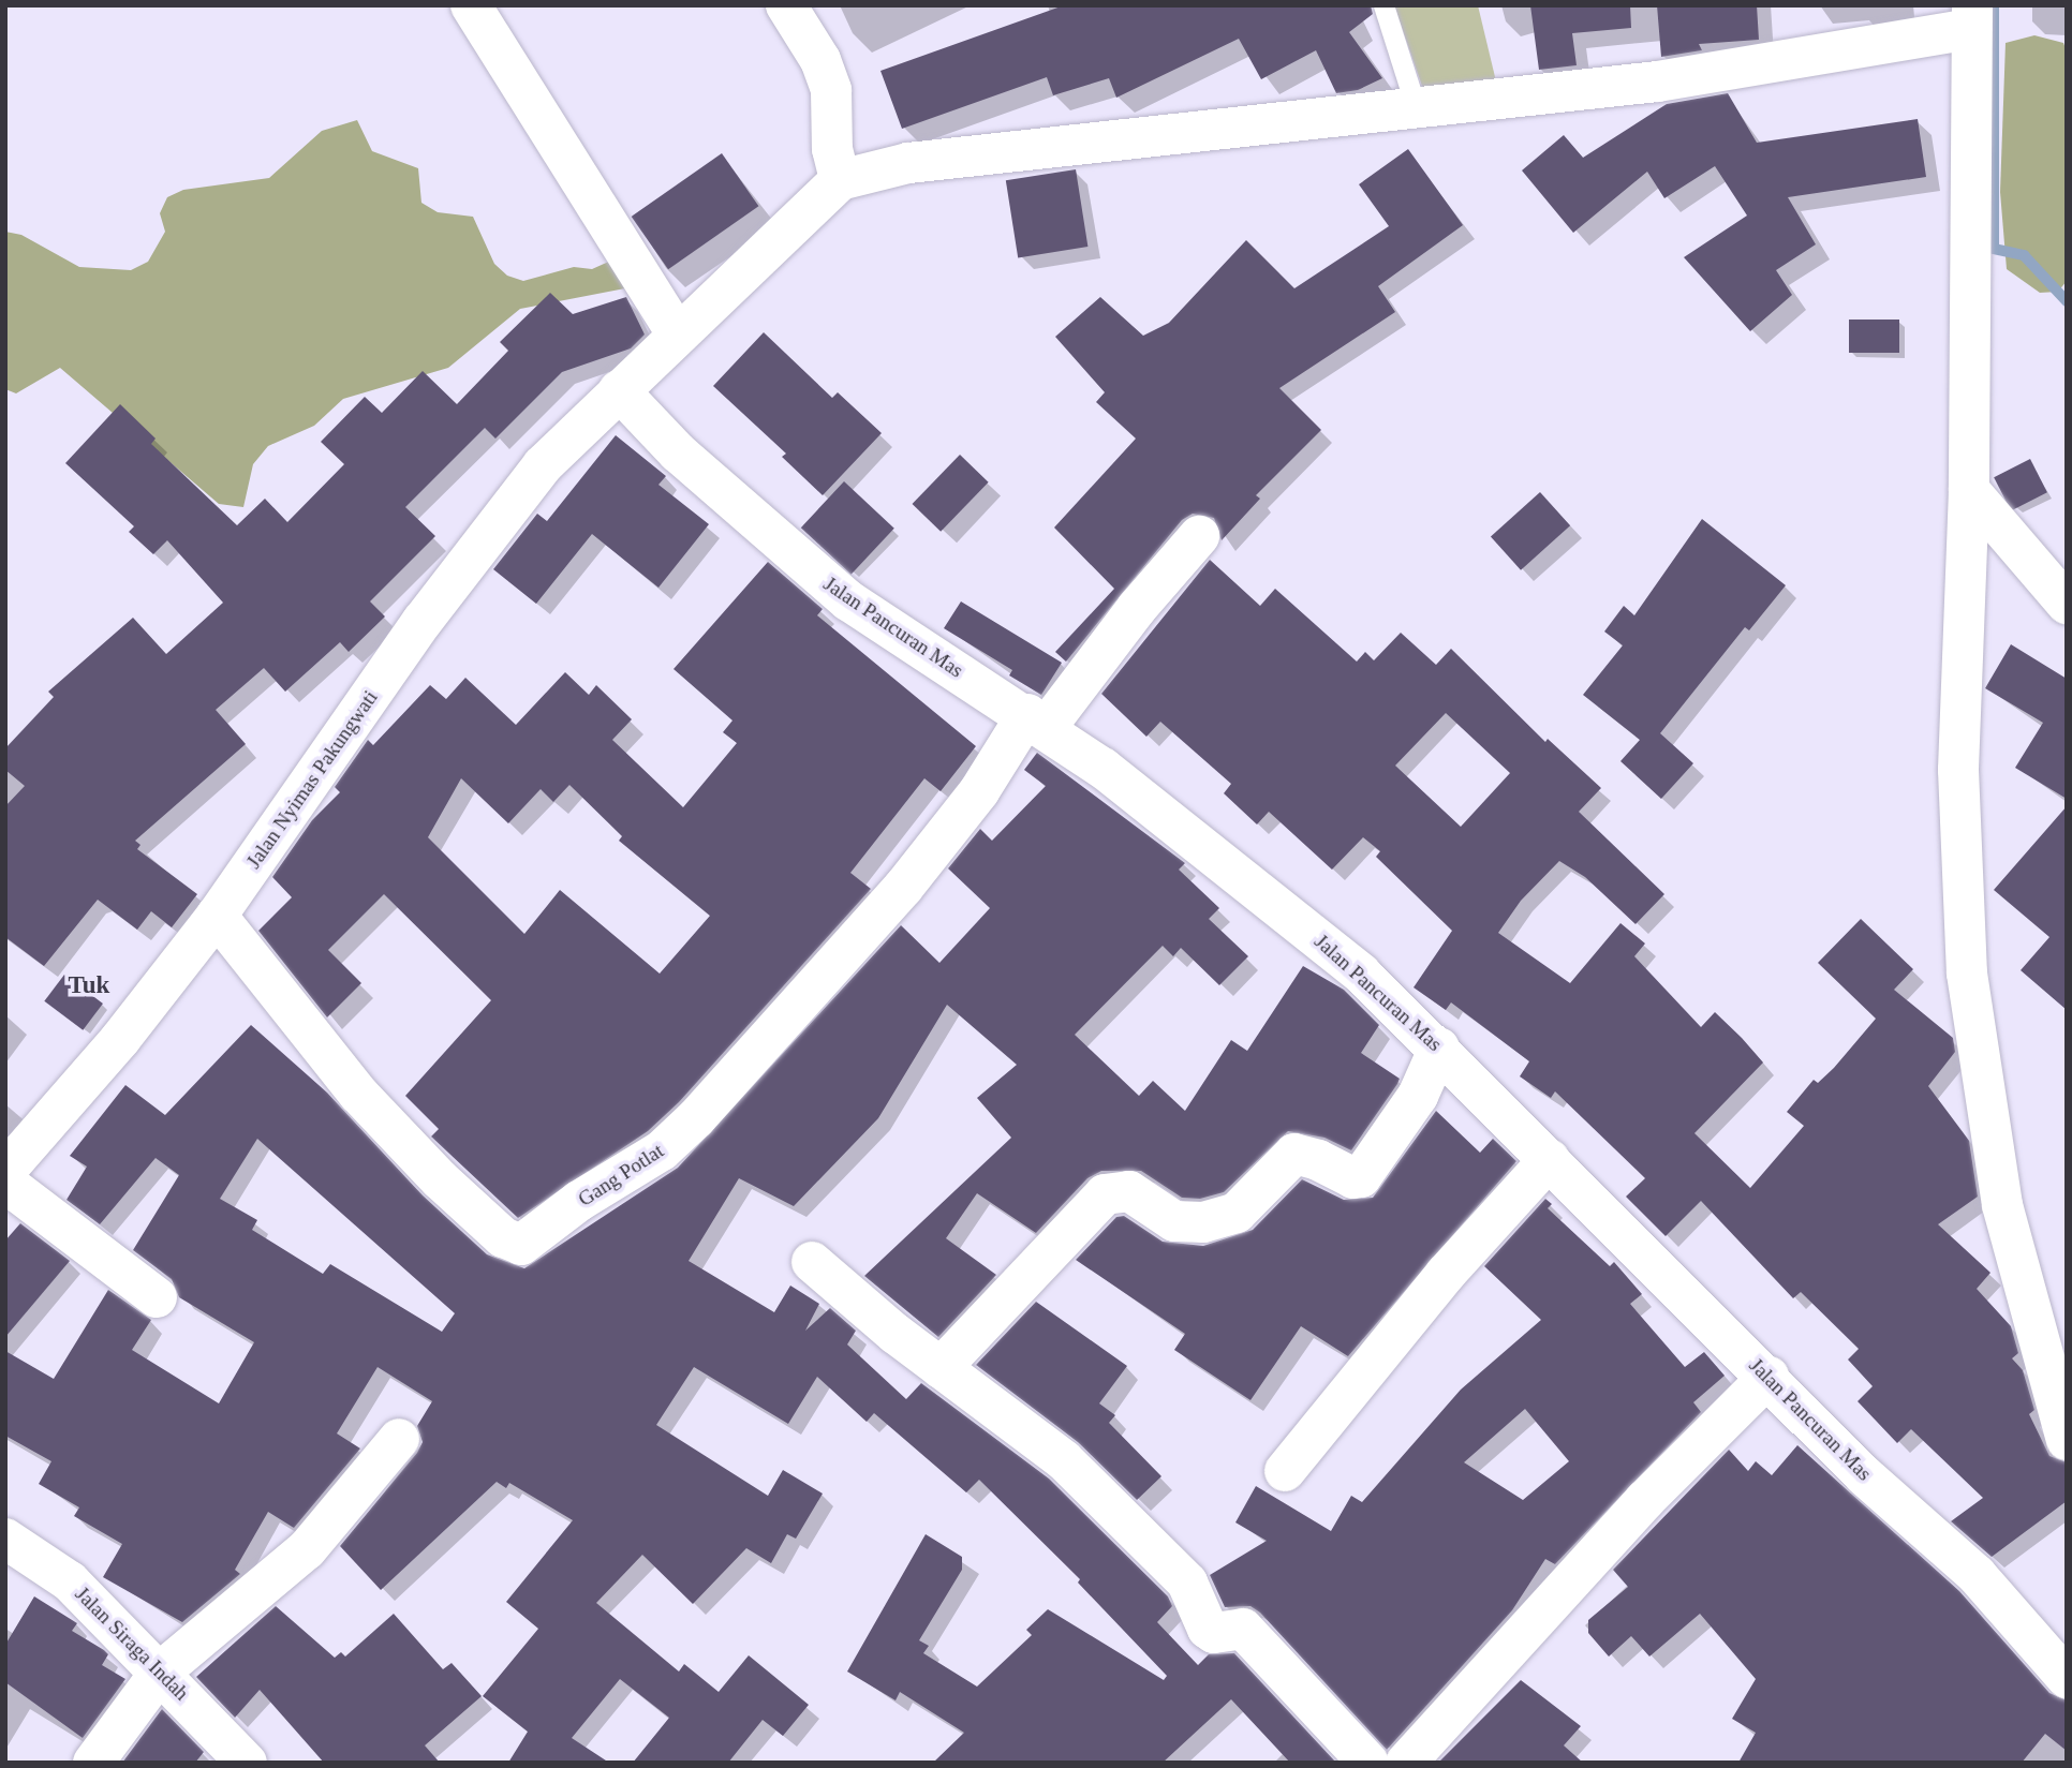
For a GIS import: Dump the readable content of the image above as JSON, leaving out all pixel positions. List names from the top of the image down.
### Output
{
  "streets": {
    "street": [
      "Jalan Pancuran Mas",
      "Jalan Nyimas Pakungwati",
      "Gang Potlat",
      "Jalan Siraga Indah"
    ]
  },
  "crossings": [
    ["Jalan Pancuran Mas", "Jalan Nyimas Pakungwati"],
    ["Jalan Pancuran Mas", "Gang Potlat"],
    ["Jalan Nyimas Pakungwati", "Gang Potlat"]
  ],
  "districts": ["Tuk"]
}
